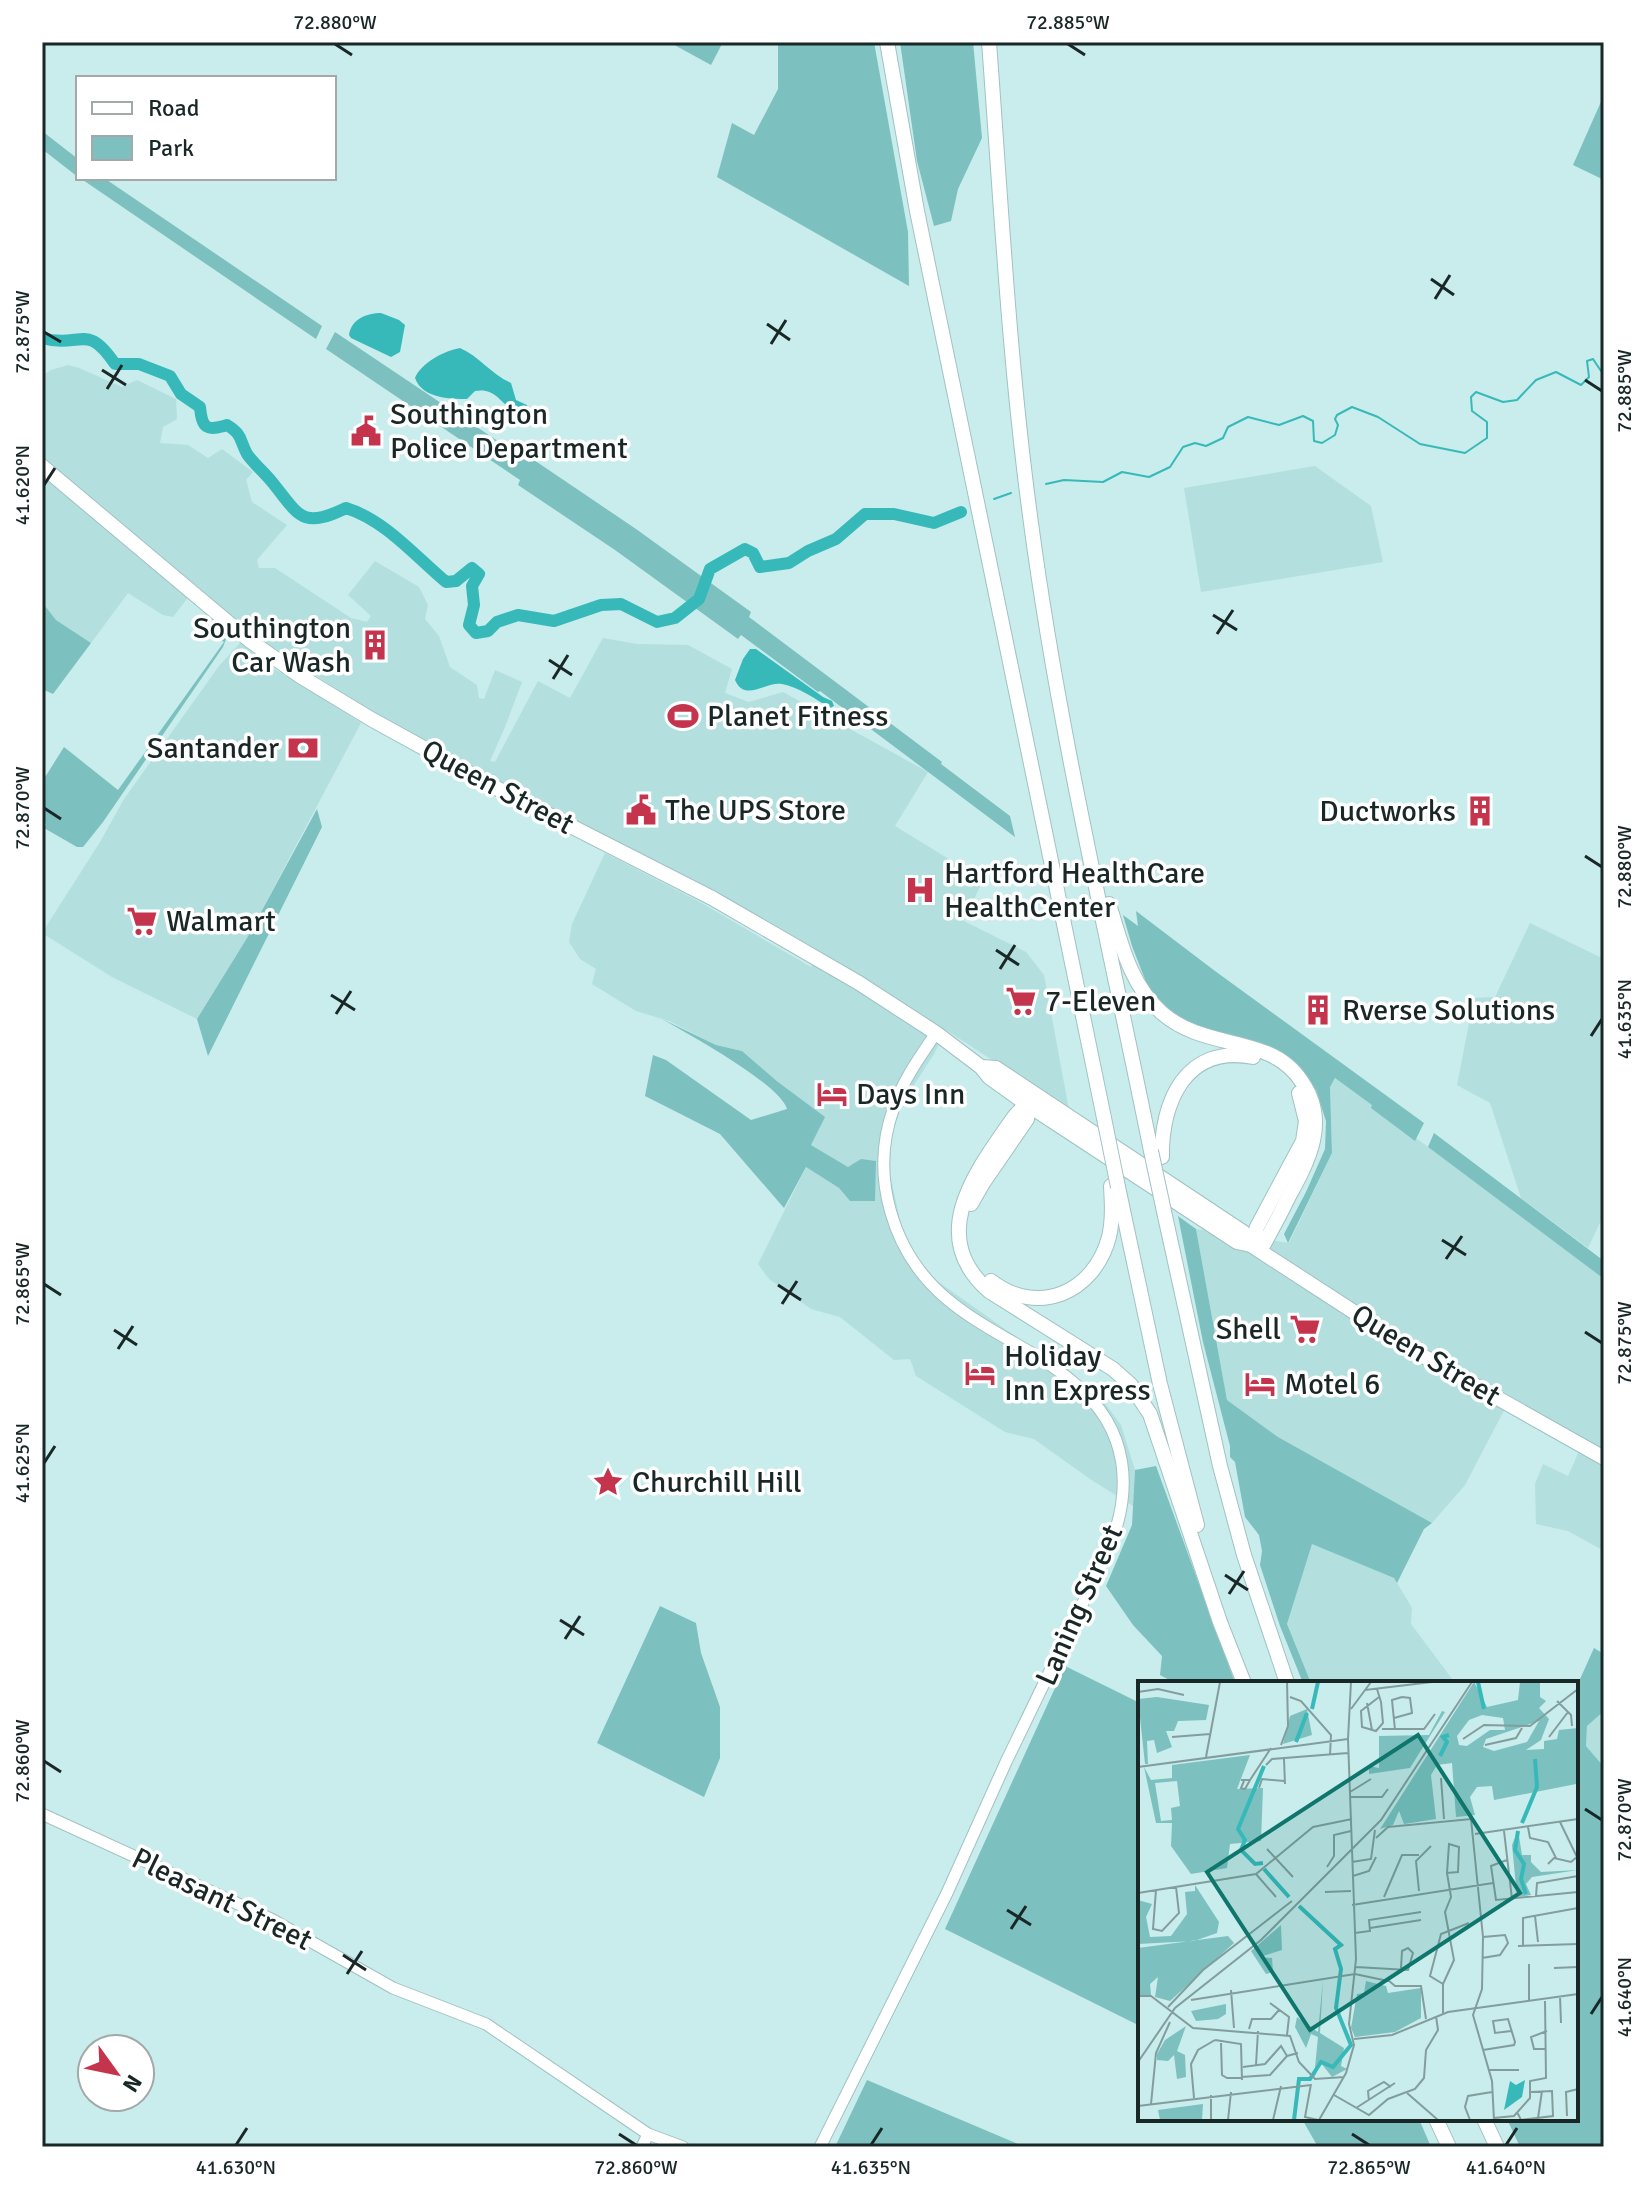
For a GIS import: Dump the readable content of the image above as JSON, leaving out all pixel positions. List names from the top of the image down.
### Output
{
  "streets": {
    "highway": ["Queen Street"],
    "street": ["Laning Street", "Pleasant Street"]
  },
  "crossings": [
    ["Queen Street", "Laning Street"]
  ],
  "places": {
    "public building": ["Southington Police Department", "The UPS Store"],
    "building": ["Southington Car Wash", "Ductworks", "Rverse Solutions"],
    "sports": ["Planet Fitness"],
    "bank": ["Santander"],
    "hospital": ["Hartford HealthCare HealthCenter"],
    "supermarket": ["Walmart", "7-Eleven", "Shell"],
    "hotel": ["Days Inn", "Holiday Inn Express", "Motel 6"],
    "place": ["Churchill Hill"]
  },
  "legend": ["Road", "Park"],
  "north": "bottom right",
  "coordinates": [
    "72.880°W",
    "72.885°W",
    "72.875°W",
    "41.620°N",
    "72.870°W",
    "41.635°N",
    "72.865°W",
    "41.625°N",
    "72.860°W",
    "41.640°N",
    "41.630°N"
  ]
}
